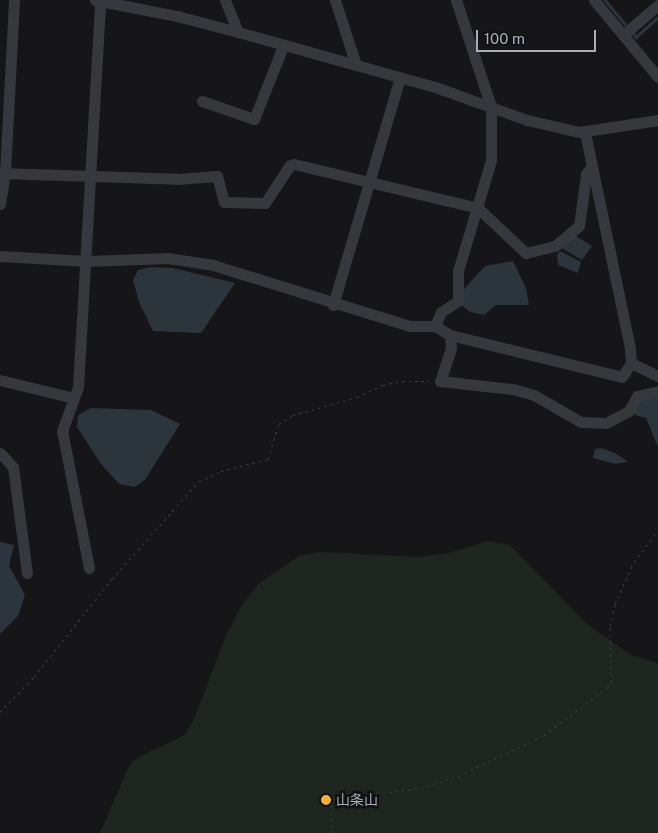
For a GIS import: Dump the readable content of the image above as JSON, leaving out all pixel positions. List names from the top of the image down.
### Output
{
  "places": ["山条山"],
  "scale_bar": "100 m"
}
